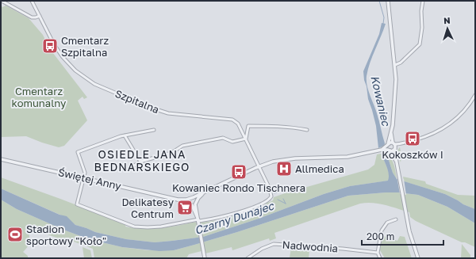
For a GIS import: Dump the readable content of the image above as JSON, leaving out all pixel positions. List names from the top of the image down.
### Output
{
  "streets": {
    "street": ["Szpitalna", "Świętej Anny", "Nadwodnia"]
  },
  "districts": ["OSIEDLE JANA BEDNARSKIEGO"],
  "water": ["Kowaniec", "Czarny Dunajec"],
  "parks": ["Cmentarz komunalny"],
  "places": {
    "bus stop": ["Cmentarz Szpitalna", "Kokoszków I", "Kowaniec Rondo Tischnera"],
    "hospital": ["Allmedica"],
    "supermarket": ["Delikatesy Centrum"],
    "sports": ["Stadion sportowy \"Koło\""]
  },
  "scale_bar": "200 m",
  "north": "top"
}
